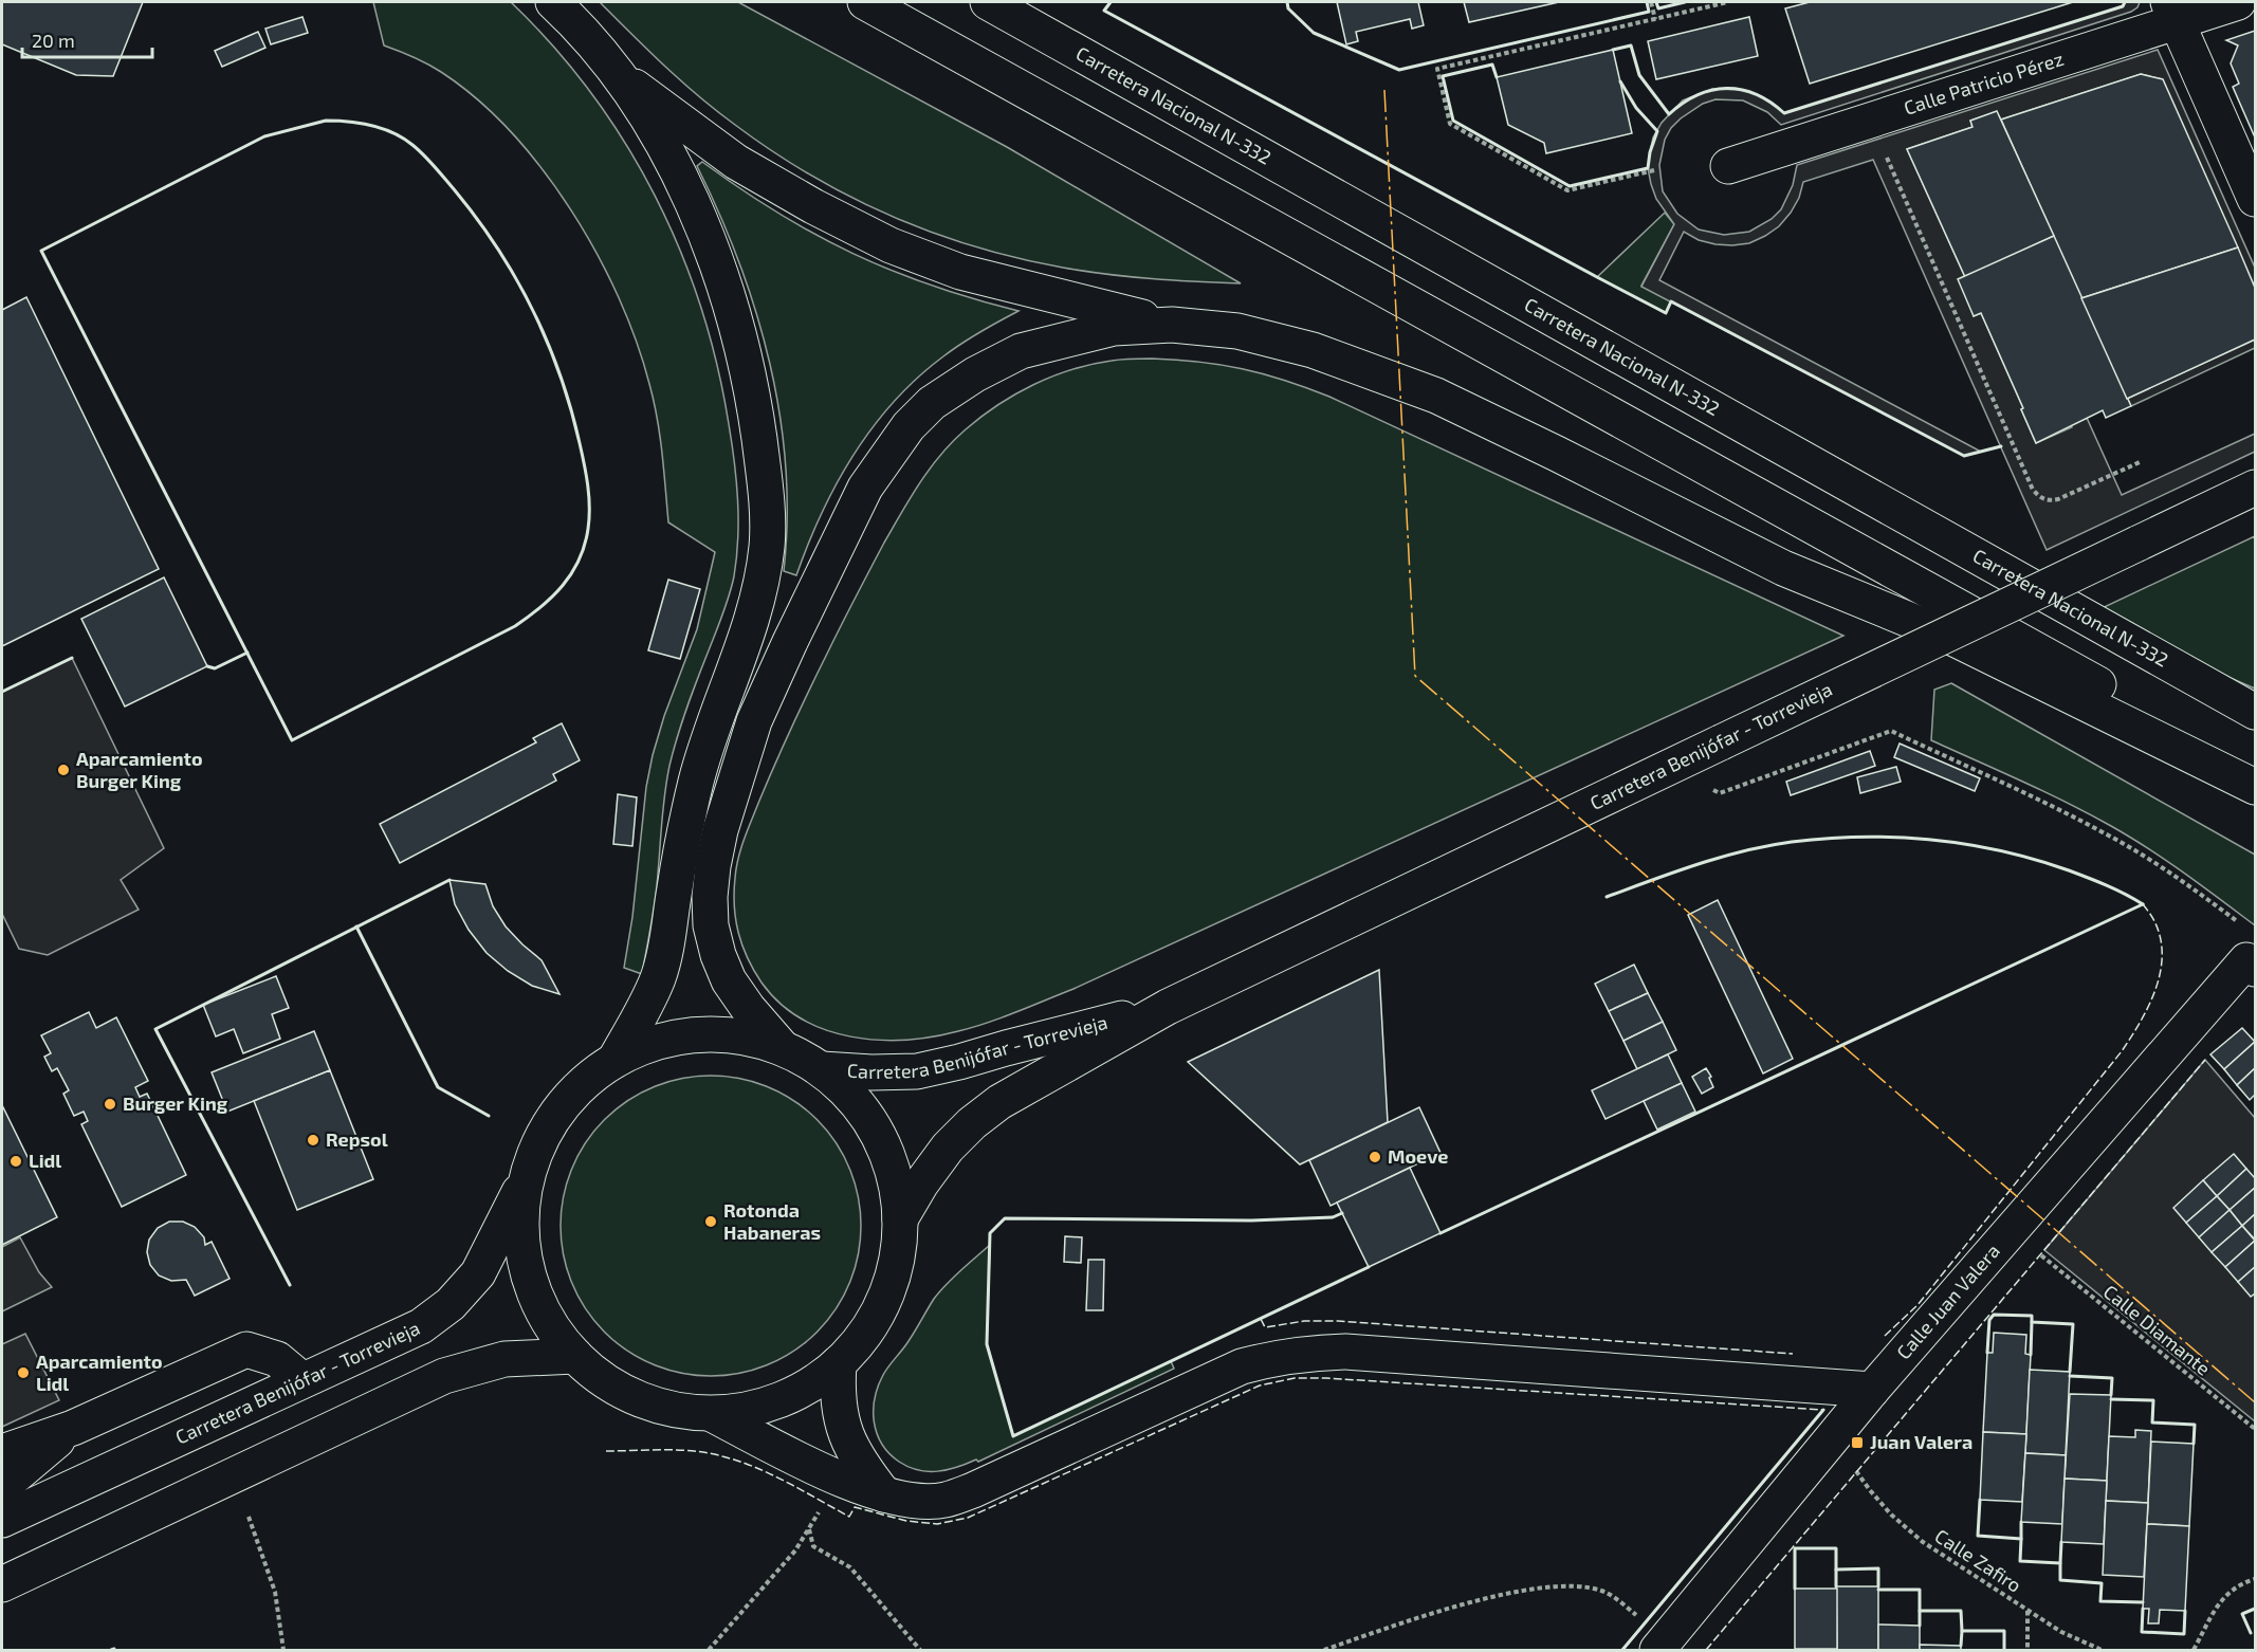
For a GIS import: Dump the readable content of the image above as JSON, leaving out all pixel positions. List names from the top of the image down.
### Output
{
  "streets": {
    "main road": [
      "Calle Patricio Pérez",
      "Carretera Nacional N-332",
      "Carretera Benijófar - Torrevieja",
      "Calle Juan Valera"
    ],
    "path": ["Calle Diamante", "Calle Zafiro"]
  },
  "places": {
    "other": [
      "Aparcamiento Burger King",
      "Burger King",
      "Repsol",
      "Moeve",
      "Lidl",
      "Rotonda Habaneras",
      "Aparcamiento Lidl"
    ],
    "transit": ["Juan Valera"]
  },
  "scale_bar": "20 m"
}
